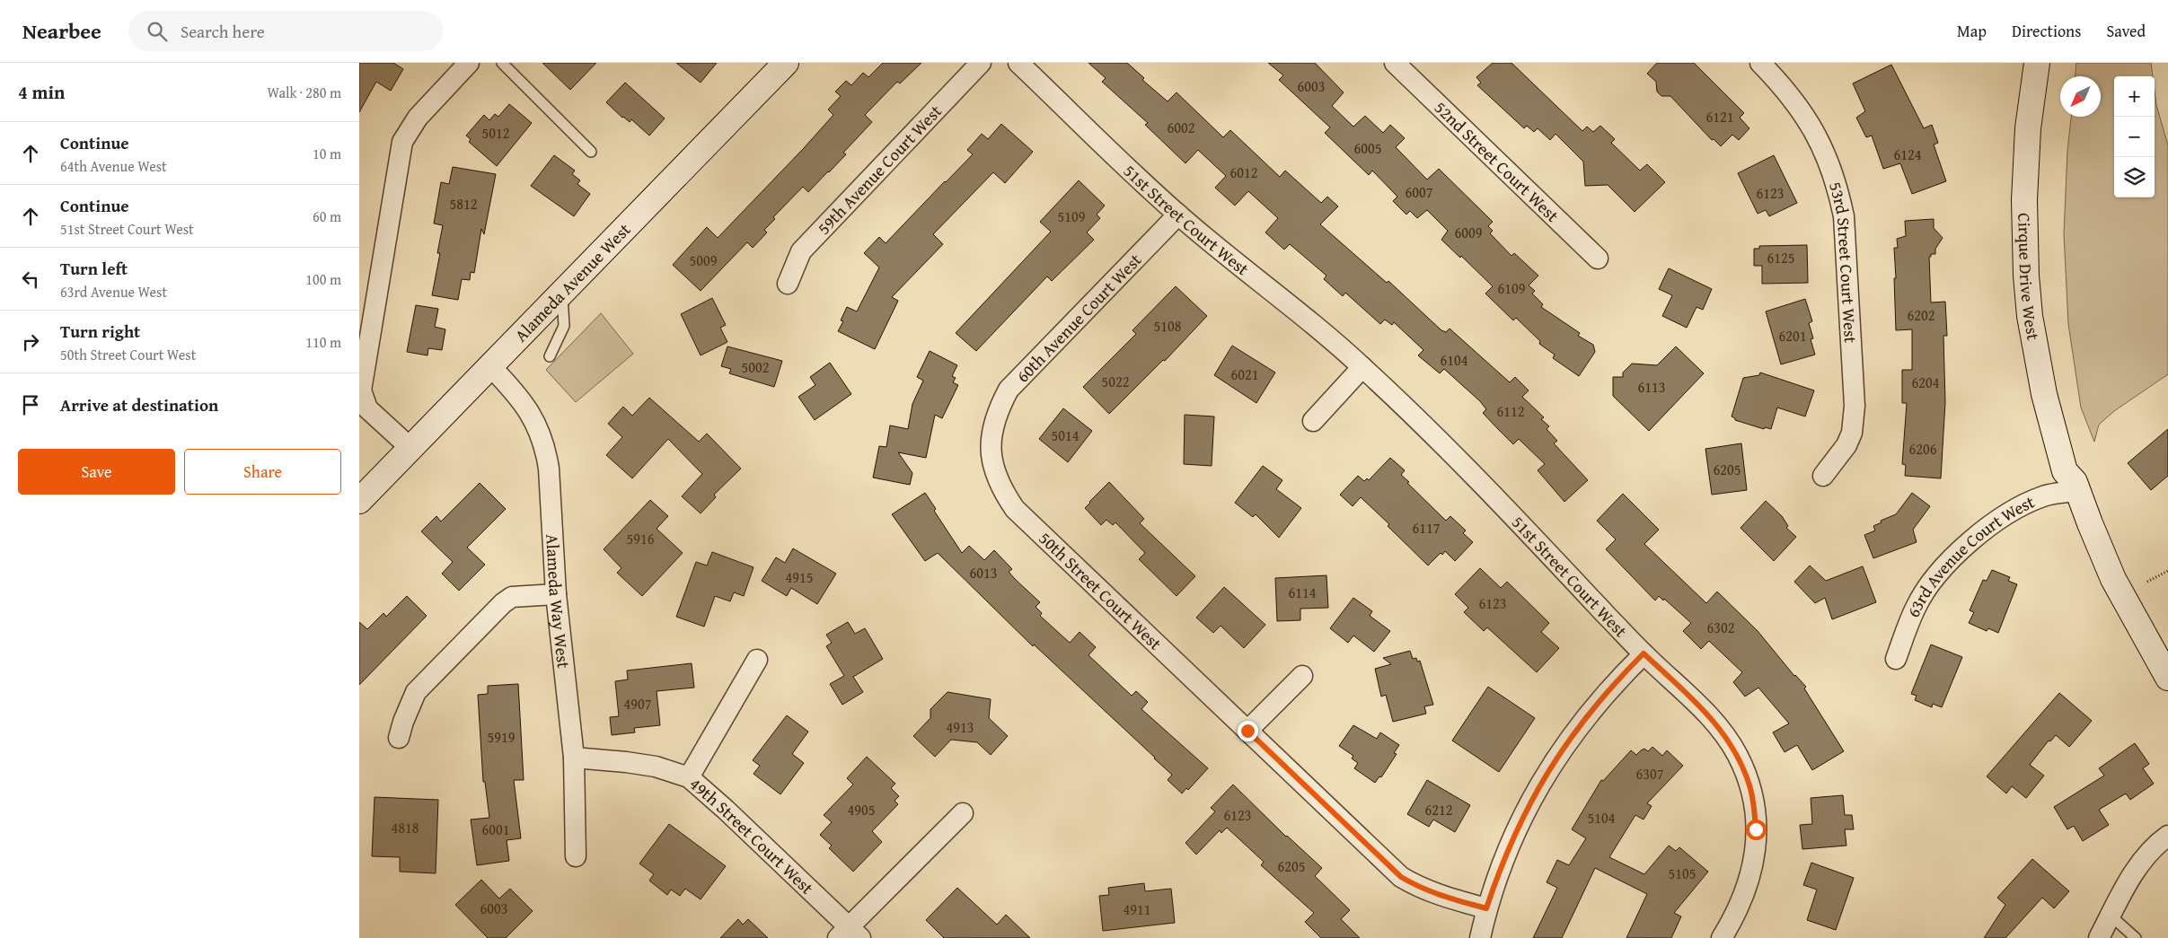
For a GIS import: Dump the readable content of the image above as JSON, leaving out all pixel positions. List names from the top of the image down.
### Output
{
  "streets": {
    "main road": ["Cirque Drive West", "Alameda Avenue West"],
    "street": [
      "52nd Street Court West",
      "59th Avenue Court West",
      "51st Street Court West",
      "53rd Street Court West",
      "60th Avenue Court West",
      "63rd Avenue Court West",
      "50th Street Court West",
      "Alameda Way West",
      "49th Street Court West"
    ]
  },
  "crossings": [
    ["51st Street Court West", "60th Avenue Court West"],
    ["Cirque Drive West", "63rd Avenue Court West"],
    ["Alameda Avenue West", "Alameda Way West"],
    ["60th Avenue Court West", "50th Street Court West"],
    ["Alameda Way West", "49th Street Court West"]
  ],
  "house_numbers": [
    "6003",
    "6121",
    "6002",
    "5012",
    "6005",
    "6124",
    "6012",
    "6007",
    "6123",
    "5812",
    "5109",
    "6009",
    "6125",
    "5009",
    "6109",
    "6202",
    "5108",
    "6201",
    "6104",
    "5002",
    "6021",
    "5022",
    "6204",
    "6113",
    "6112",
    "5014",
    "6206",
    "6205",
    "6117",
    "5916",
    "6013",
    "4915",
    "6114",
    "6123",
    "6302",
    "4907",
    "4913",
    "5919",
    "6307",
    "4905",
    "6212",
    "6123",
    "5104",
    "4818",
    "6001",
    "6205",
    "5105",
    "6003",
    "4911"
  ],
  "north": "bottom left",
  "page": {
    "header": "Nearbee",
    "search": "Search here",
    "nav": ["Map", "Directions", "Saved"],
    "heading": ["4 min", "Walk · 280 m"],
    "map_buttons": ["+", "−"],
    "list": [
      ["Continue", "64th Avenue West", "10 m"],
      ["Continue", "51st Street Court West", "60 m"],
      ["Turn left", "63rd Avenue West", "100 m"],
      ["Turn right", "50th Street Court West", "110 m"],
      "Arrive at destination"
    ],
    "buttons": ["Save", "Share"]
  }
}
